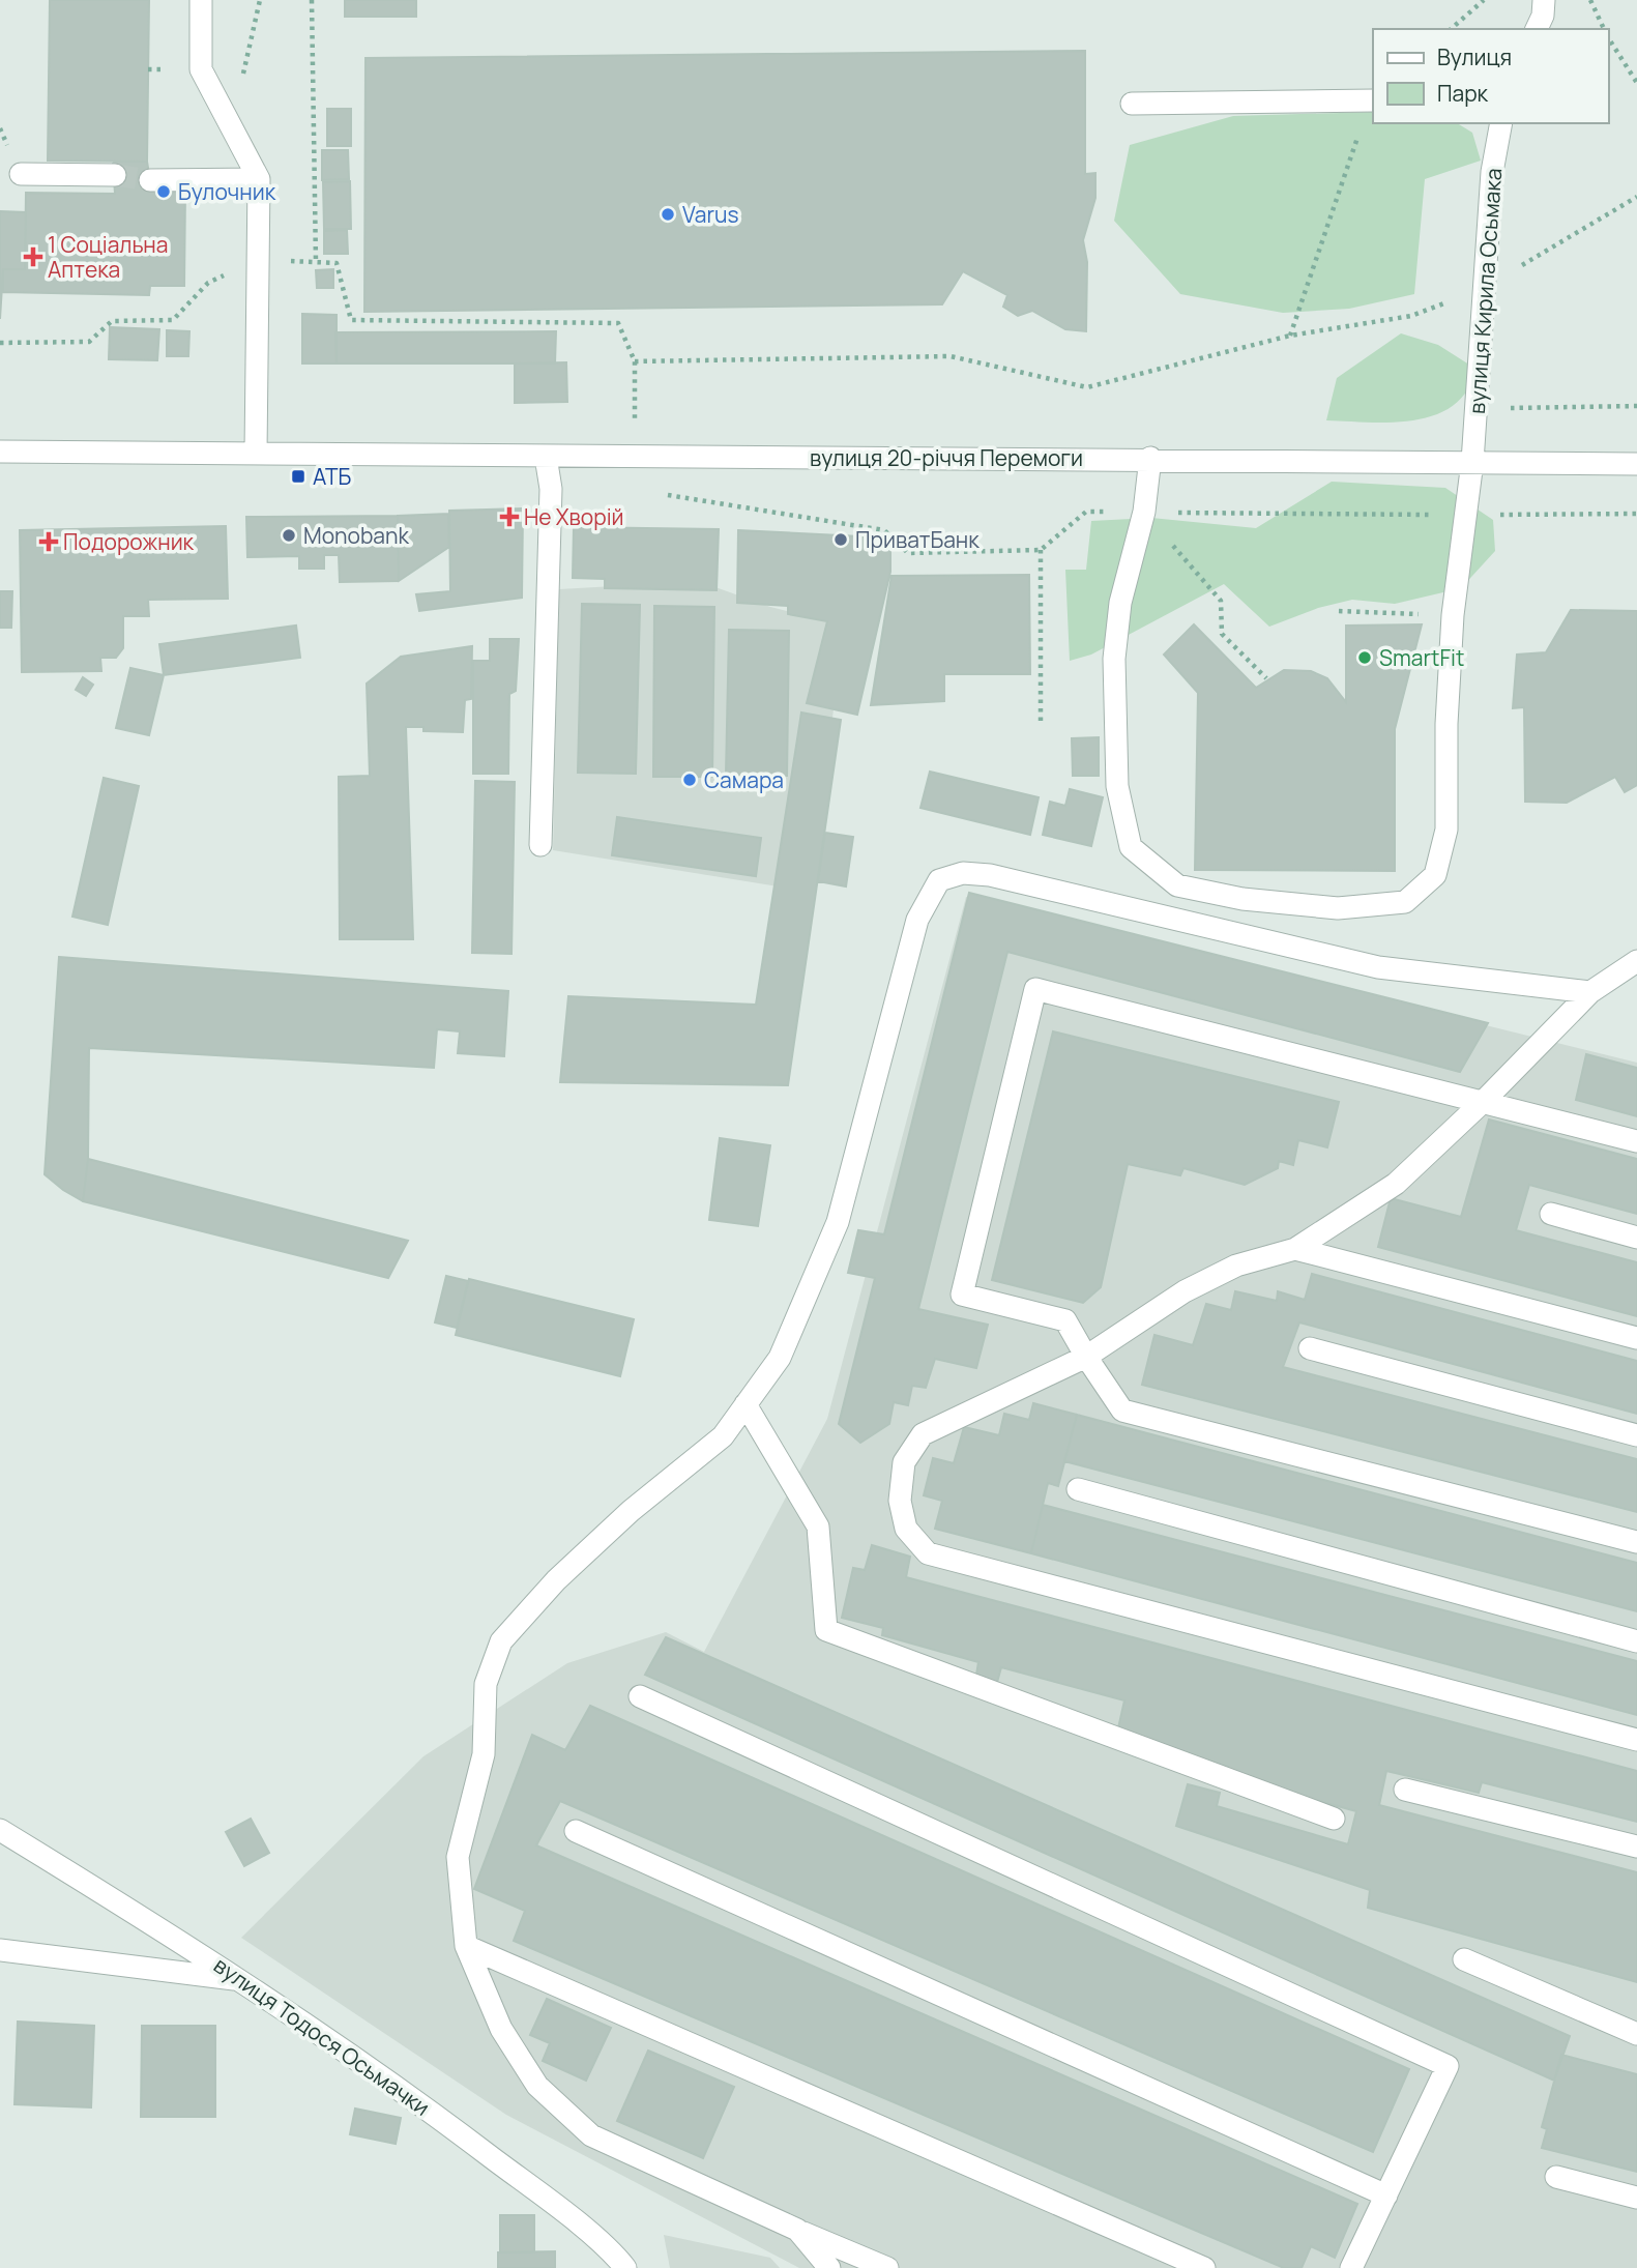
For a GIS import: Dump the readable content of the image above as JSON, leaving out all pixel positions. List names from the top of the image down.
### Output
{
  "streets": {
    "street": ["вулиця Кирила Осьмака", "вулиця 20-річчя Перемоги", "вулиця Тодося Осьмачки"]
  },
  "crossings": [
    ["вулиця Кирила Осьмака", "вулиця 20-річчя Перемоги"]
  ],
  "places": {
    "other": [
      "Булочник",
      "Varus",
      "Monobank",
      "ПриватБанк",
      "SmartFit",
      "Самара"
    ],
    "health": ["1 Соціальна Аптека", "Не Хворій", "Подорожник"],
    "transit": ["АТБ"]
  },
  "legend": ["Вулиця", "Парк"]
}
